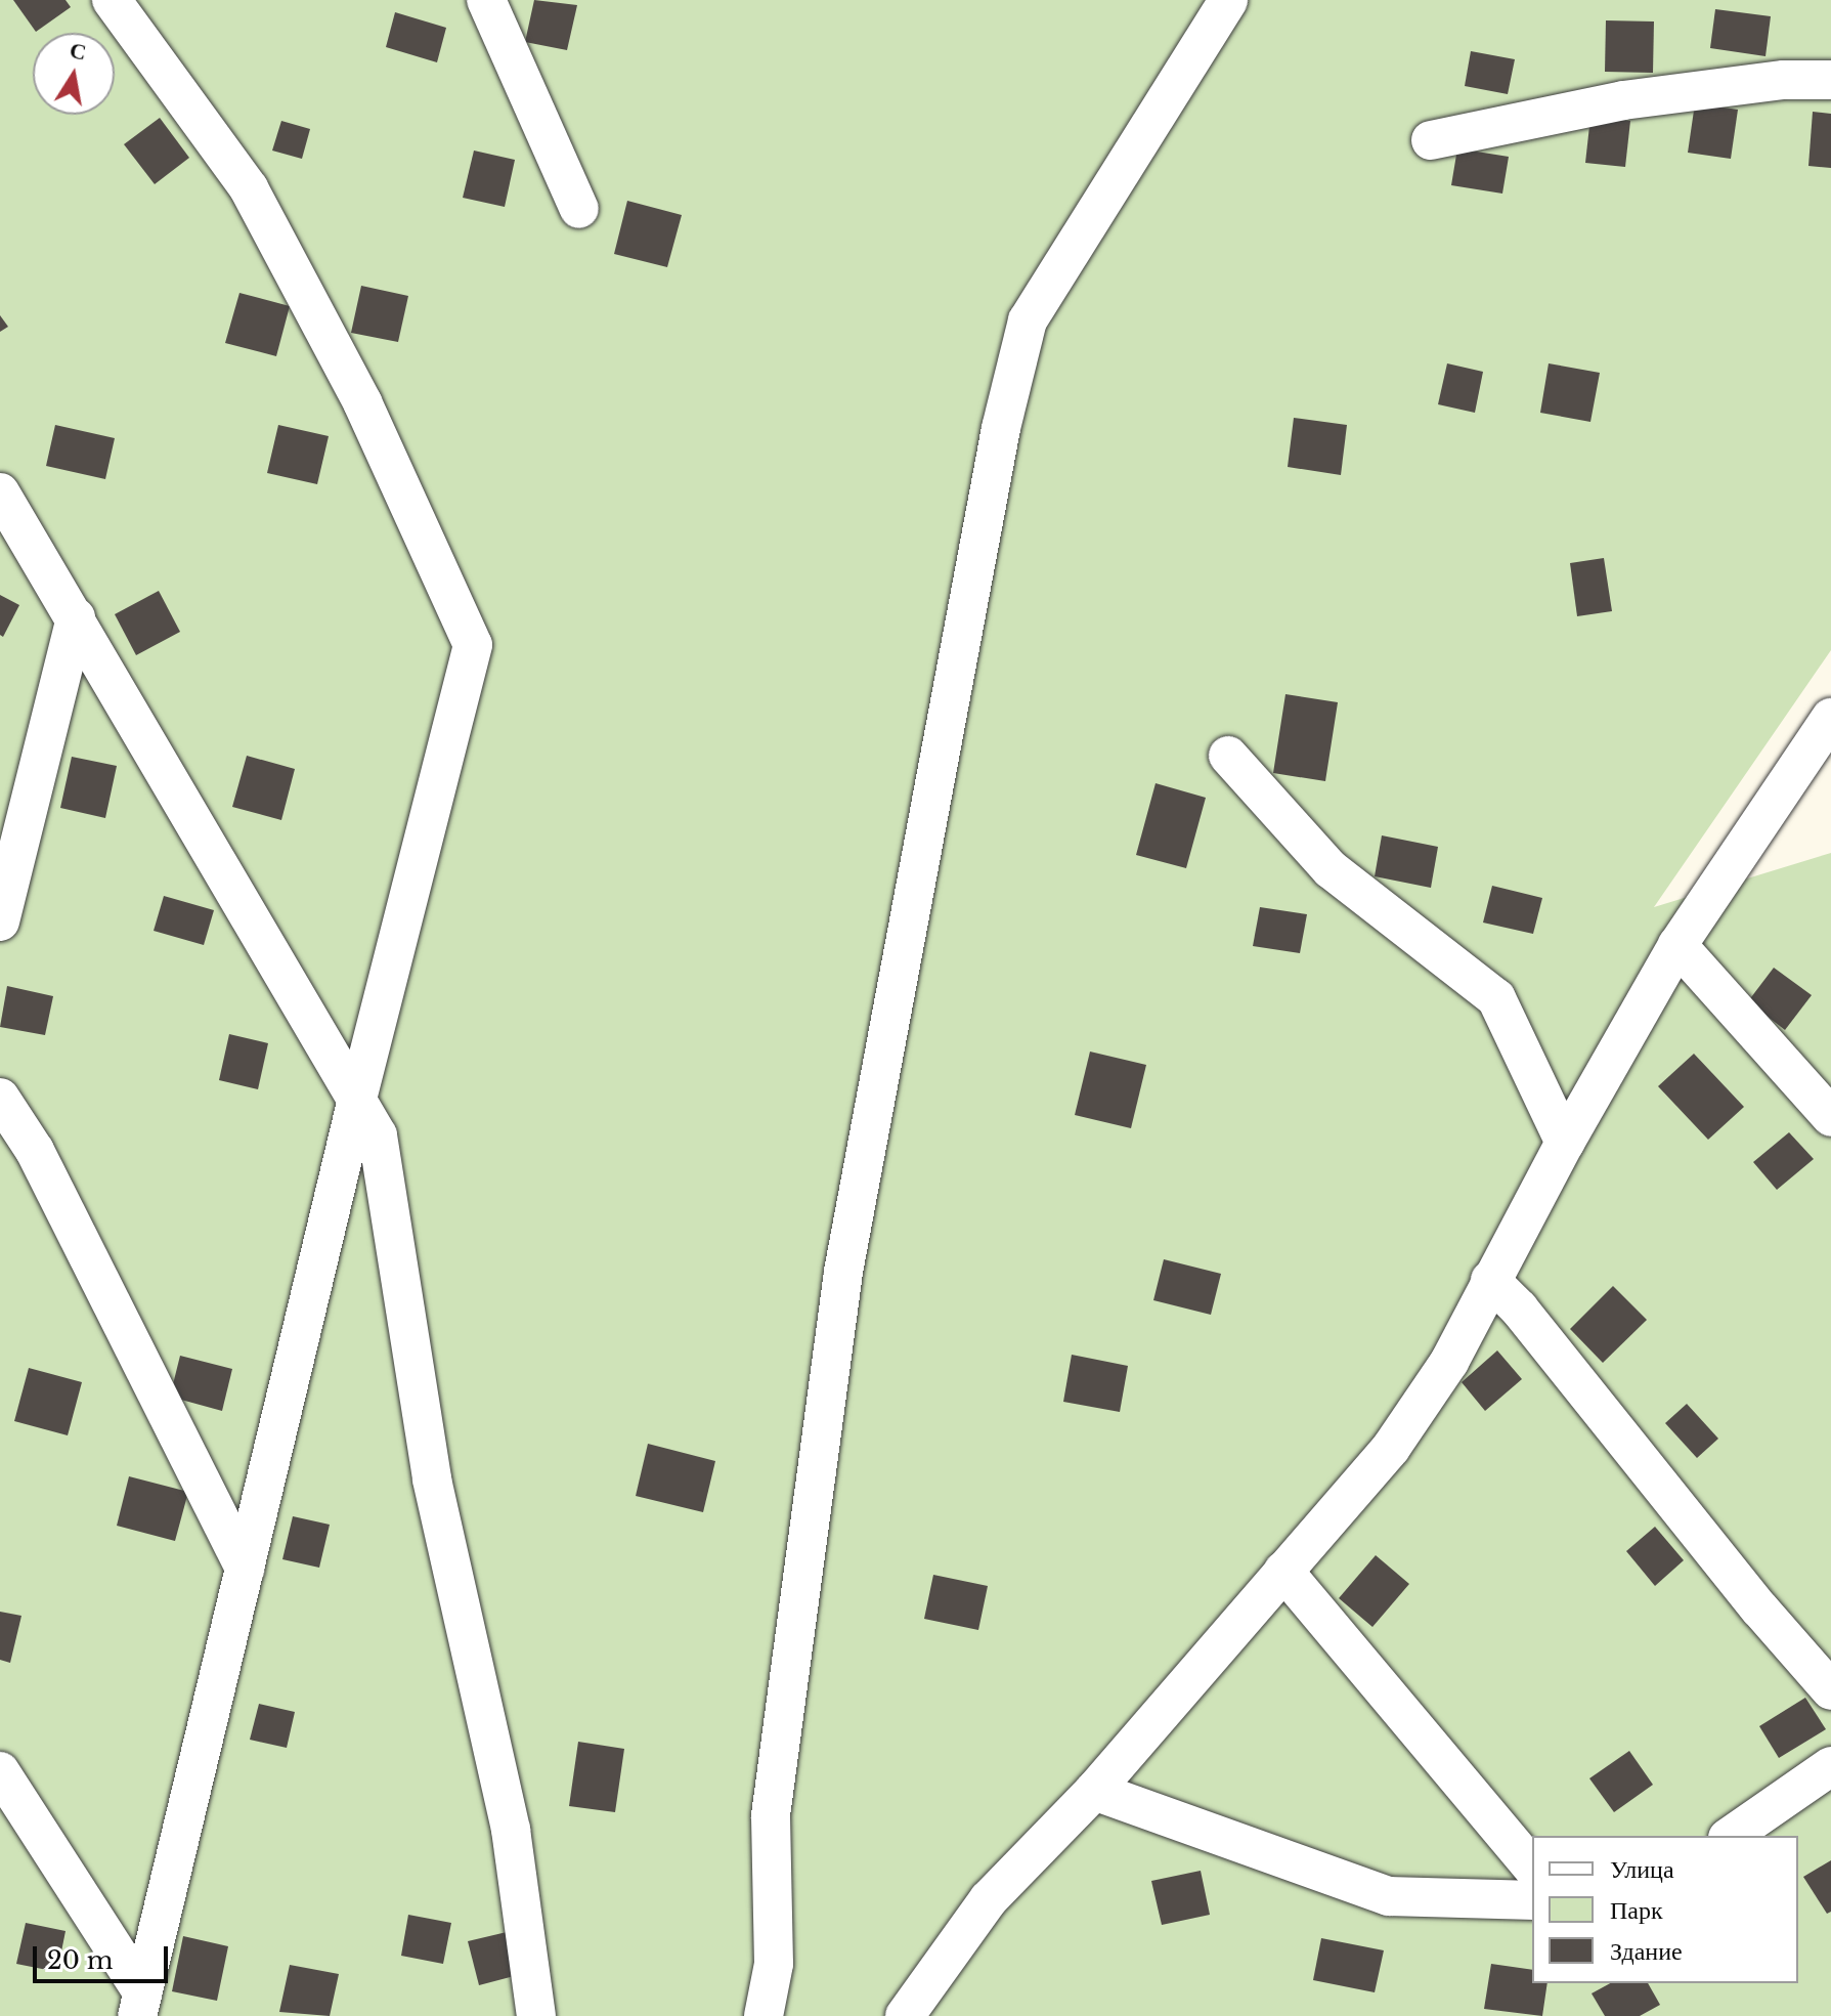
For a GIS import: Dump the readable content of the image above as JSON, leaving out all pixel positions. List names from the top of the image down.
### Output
{
  "legend": ["Улица", "Парк", "Здание"],
  "scale_bar": "20 m",
  "north": "top"
}
